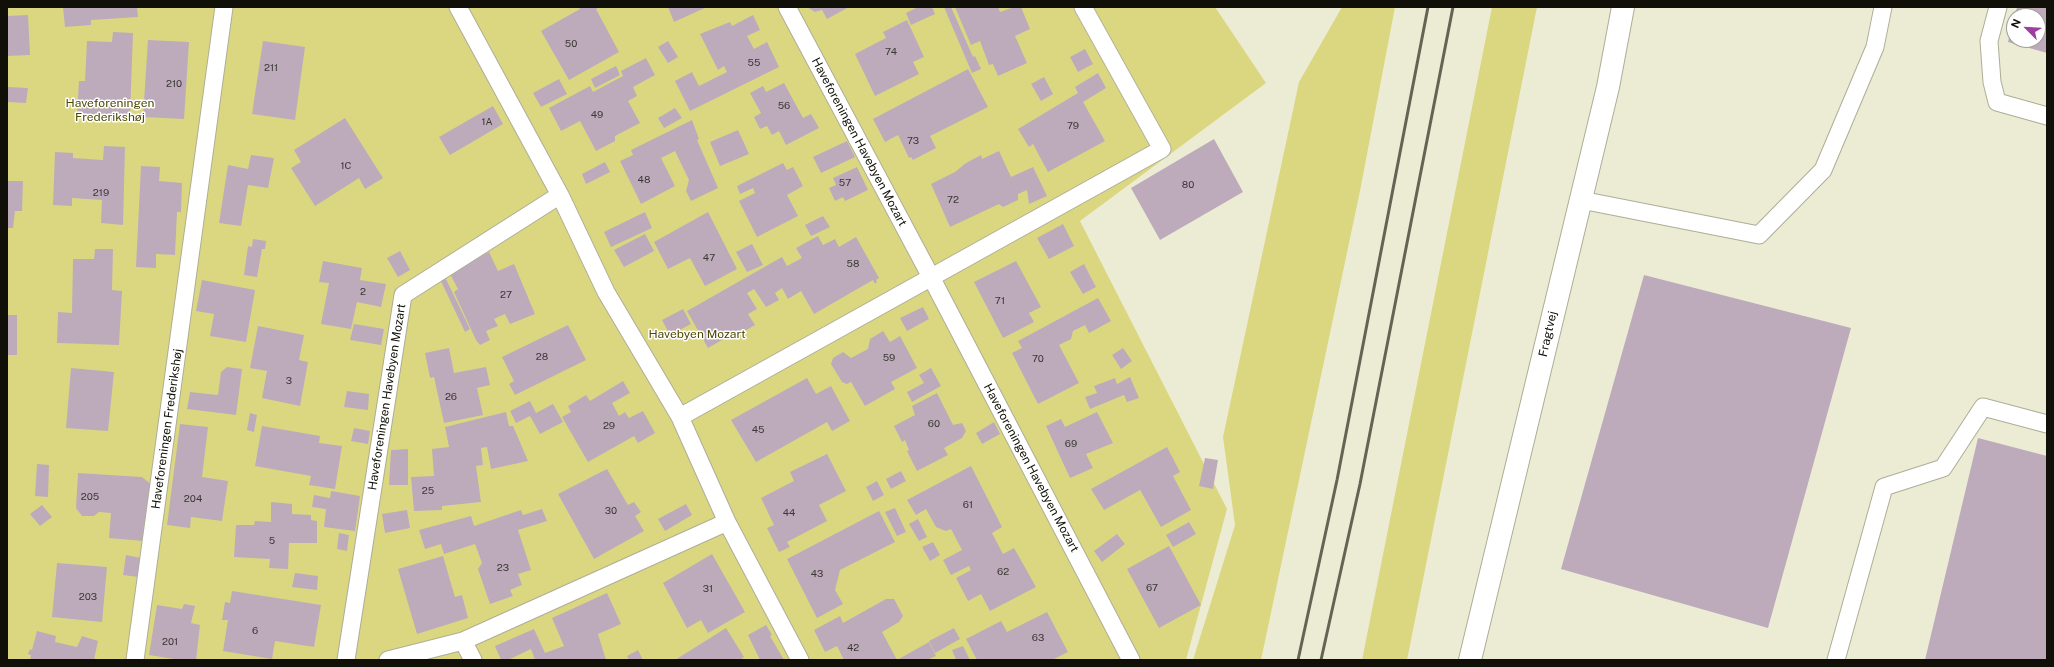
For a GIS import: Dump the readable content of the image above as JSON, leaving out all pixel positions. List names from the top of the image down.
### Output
{
  "streets": {
    "street": ["Fragtvej"],
    "lane": ["Haveforeningen Havebyen Mozart", "Haveforeningen Frederikshøj"]
  },
  "parks": ["Haveforeningen Frederikshøj", "Havebyen Mozart"],
  "house_numbers": [
    "50",
    "74",
    "55",
    "211",
    "210",
    "56",
    "49",
    "1A",
    "79",
    "73",
    "1C",
    "48",
    "57",
    "80",
    "219",
    "72",
    "47",
    "58",
    "2",
    "27",
    "71",
    "28",
    "59",
    "70",
    "3",
    "26",
    "60",
    "29",
    "45",
    "69",
    "25",
    "205",
    "204",
    "61",
    "30",
    "44",
    "5",
    "23",
    "62",
    "43",
    "67",
    "31",
    "203",
    "6",
    "63",
    "201",
    "42"
  ],
  "north": "top left"
}
